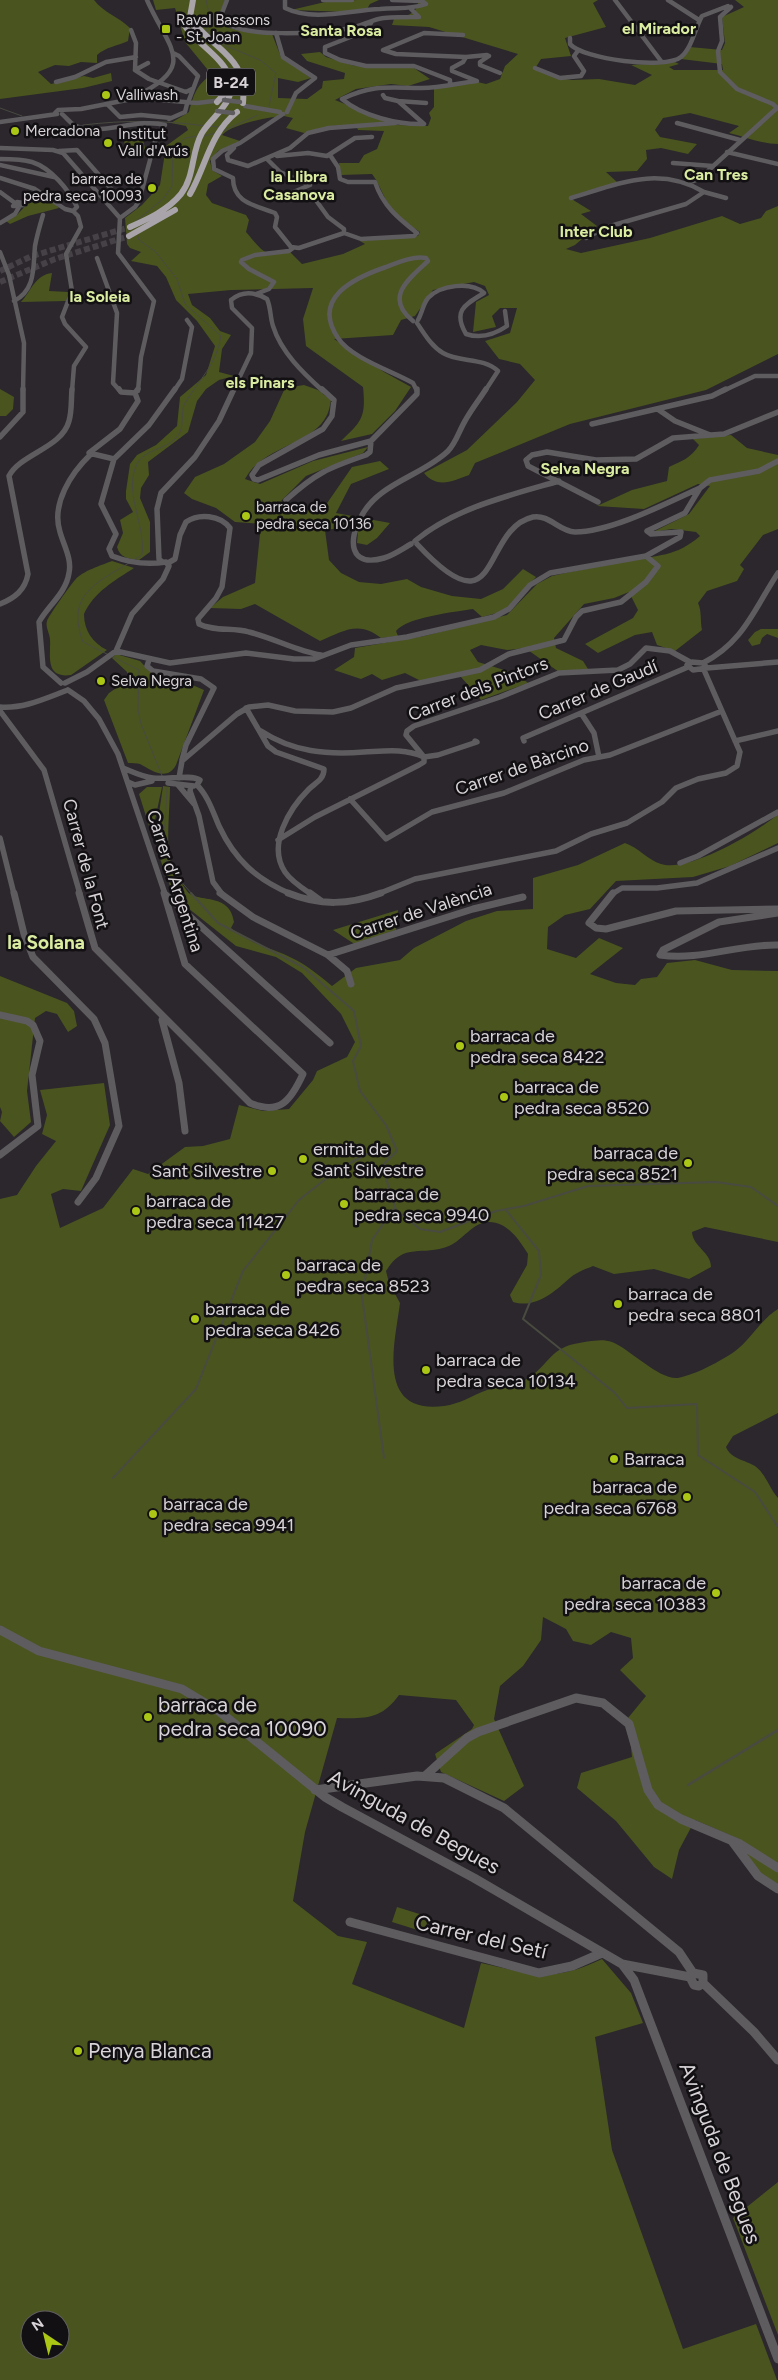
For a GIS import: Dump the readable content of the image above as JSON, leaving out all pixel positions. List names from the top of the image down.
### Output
{
  "streets": {
    "highway": ["B-24"],
    "street": [
      "Carrer dels Pintors",
      "Carrer de Gaudí",
      "Carrer de Bàrcino",
      "Carrer de la Font",
      "Carrer d'Argentina",
      "Carrer de València",
      "Avinguda de Begues",
      "Carrer del Setí"
    ]
  },
  "crossings": [
    ["Carrer dels Pintors", "Carrer de Gaudí"],
    ["Carrer de la Font", "Carrer d'Argentina"],
    ["Avinguda de Begues", "Carrer del Setí"]
  ],
  "districts": [
    "el Mirador",
    "Santa Rosa",
    "Can Tres",
    "la Llibra Casanova",
    "Inter Club",
    "la Soleia",
    "els Pinars",
    "Selva Negra",
    "la Solana"
  ],
  "places": {
    "transit": ["Raval Bassons - St. Joan"],
    "other": [
      "Valliwash",
      "Mercadona",
      "Institut Vall d'Arús",
      "barraca de pedra seca 10093",
      "barraca de pedra seca 10136",
      "Selva Negra",
      "barraca de pedra seca 8422",
      "barraca de pedra seca 8520",
      "ermita de Sant Silvestre",
      "barraca de pedra seca 8521",
      "Sant Silvestre",
      "barraca de pedra seca 9940",
      "barraca de pedra seca 11427",
      "barraca de pedra seca 8523",
      "barraca de pedra seca 8801",
      "barraca de pedra seca 8426",
      "barraca de pedra seca 10134",
      "Barraca",
      "barraca de pedra seca 6768",
      "barraca de pedra seca 9941",
      "barraca de pedra seca 10383",
      "barraca de pedra seca 10090",
      "Penya Blanca"
    ]
  },
  "north": "top left"
}
